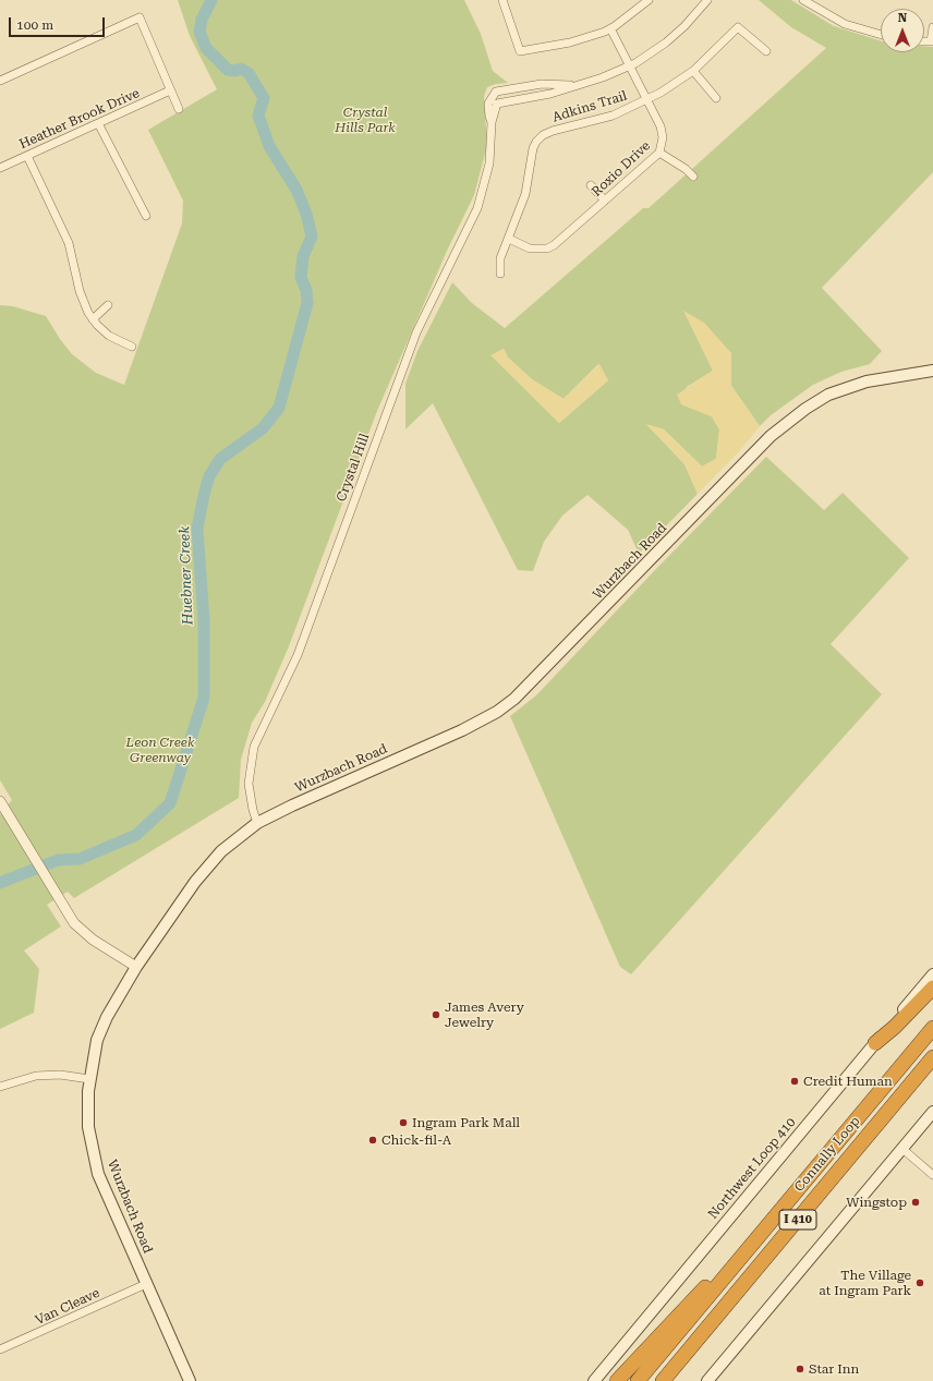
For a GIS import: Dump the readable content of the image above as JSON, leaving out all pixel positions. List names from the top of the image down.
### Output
{
  "streets": {
    "highway": ["Connally Loop", "I 410"],
    "main road": ["Wurzbach Road", "Northwest Loop 410"],
    "street": [
      "Adkins Trail",
      "Heather Brook Drive",
      "Roxio Drive",
      "Crystal Hill",
      "Van Cleave"
    ]
  },
  "crossings": [
    ["Adkins Trail", "Roxio Drive"],
    ["Crystal Hill", "Wurzbach Road"],
    ["Wurzbach Road", "Van Cleave"]
  ],
  "water": ["Huebner Creek"],
  "parks": ["Crystal Hills Park", "Leon Creek Greenway"],
  "places": [
    "James Avery Jewelry",
    "Credit Human",
    "Ingram Park Mall",
    "Chick-fil-A",
    "Wingstop",
    "The Village at Ingram Park",
    "Star Inn"
  ],
  "scale_bar": "100 m",
  "north": "top"
}
